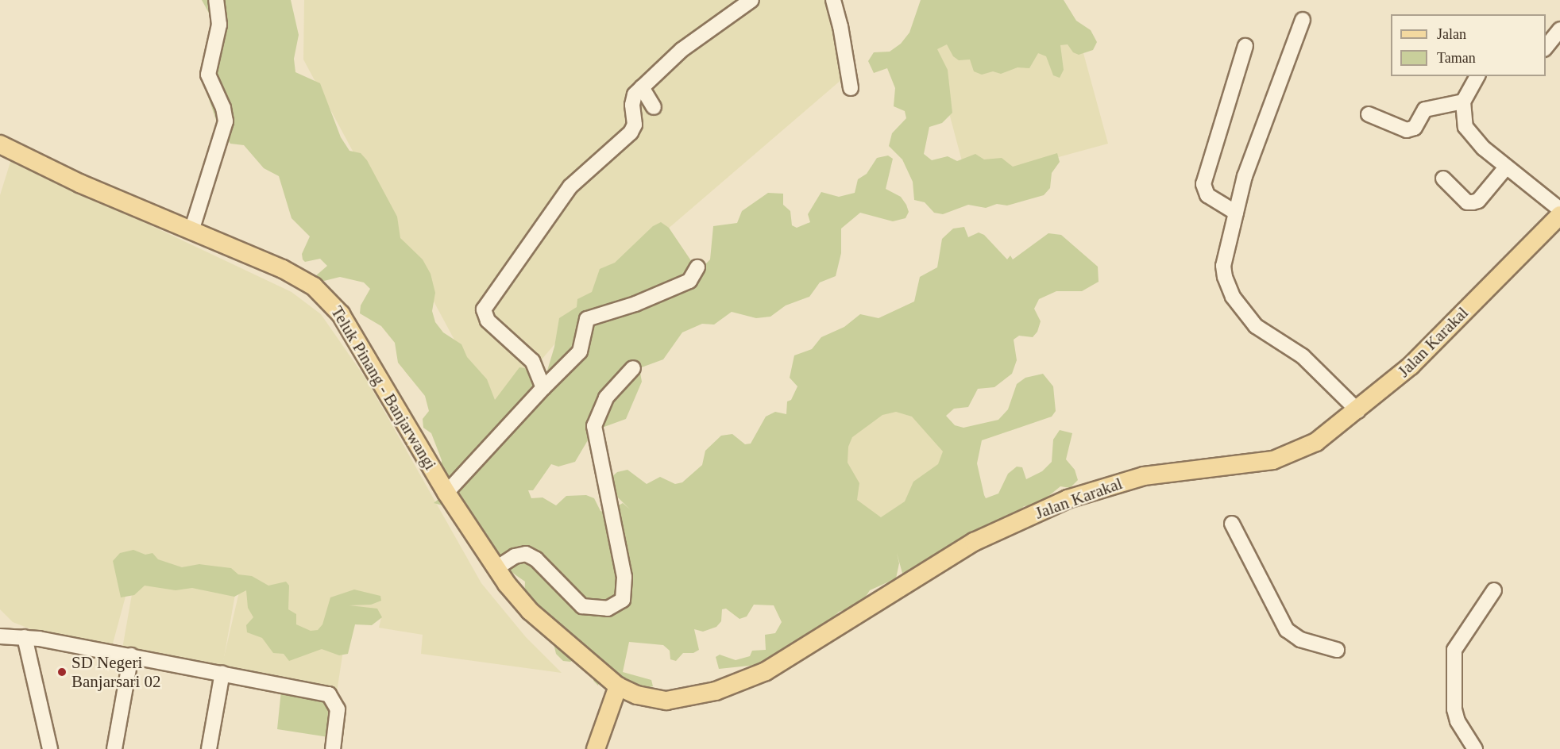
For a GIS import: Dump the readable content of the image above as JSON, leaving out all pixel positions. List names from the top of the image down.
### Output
{
  "streets": {
    "main road": ["Jalan Karakal", "Teluk Pinang - Banjarwangi"]
  },
  "crossings": [
    ["Jalan Karakal", "Teluk Pinang - Banjarwangi"]
  ],
  "places": ["SD Negeri Banjarsari 02"],
  "legend": ["Jalan", "Taman"]
}
